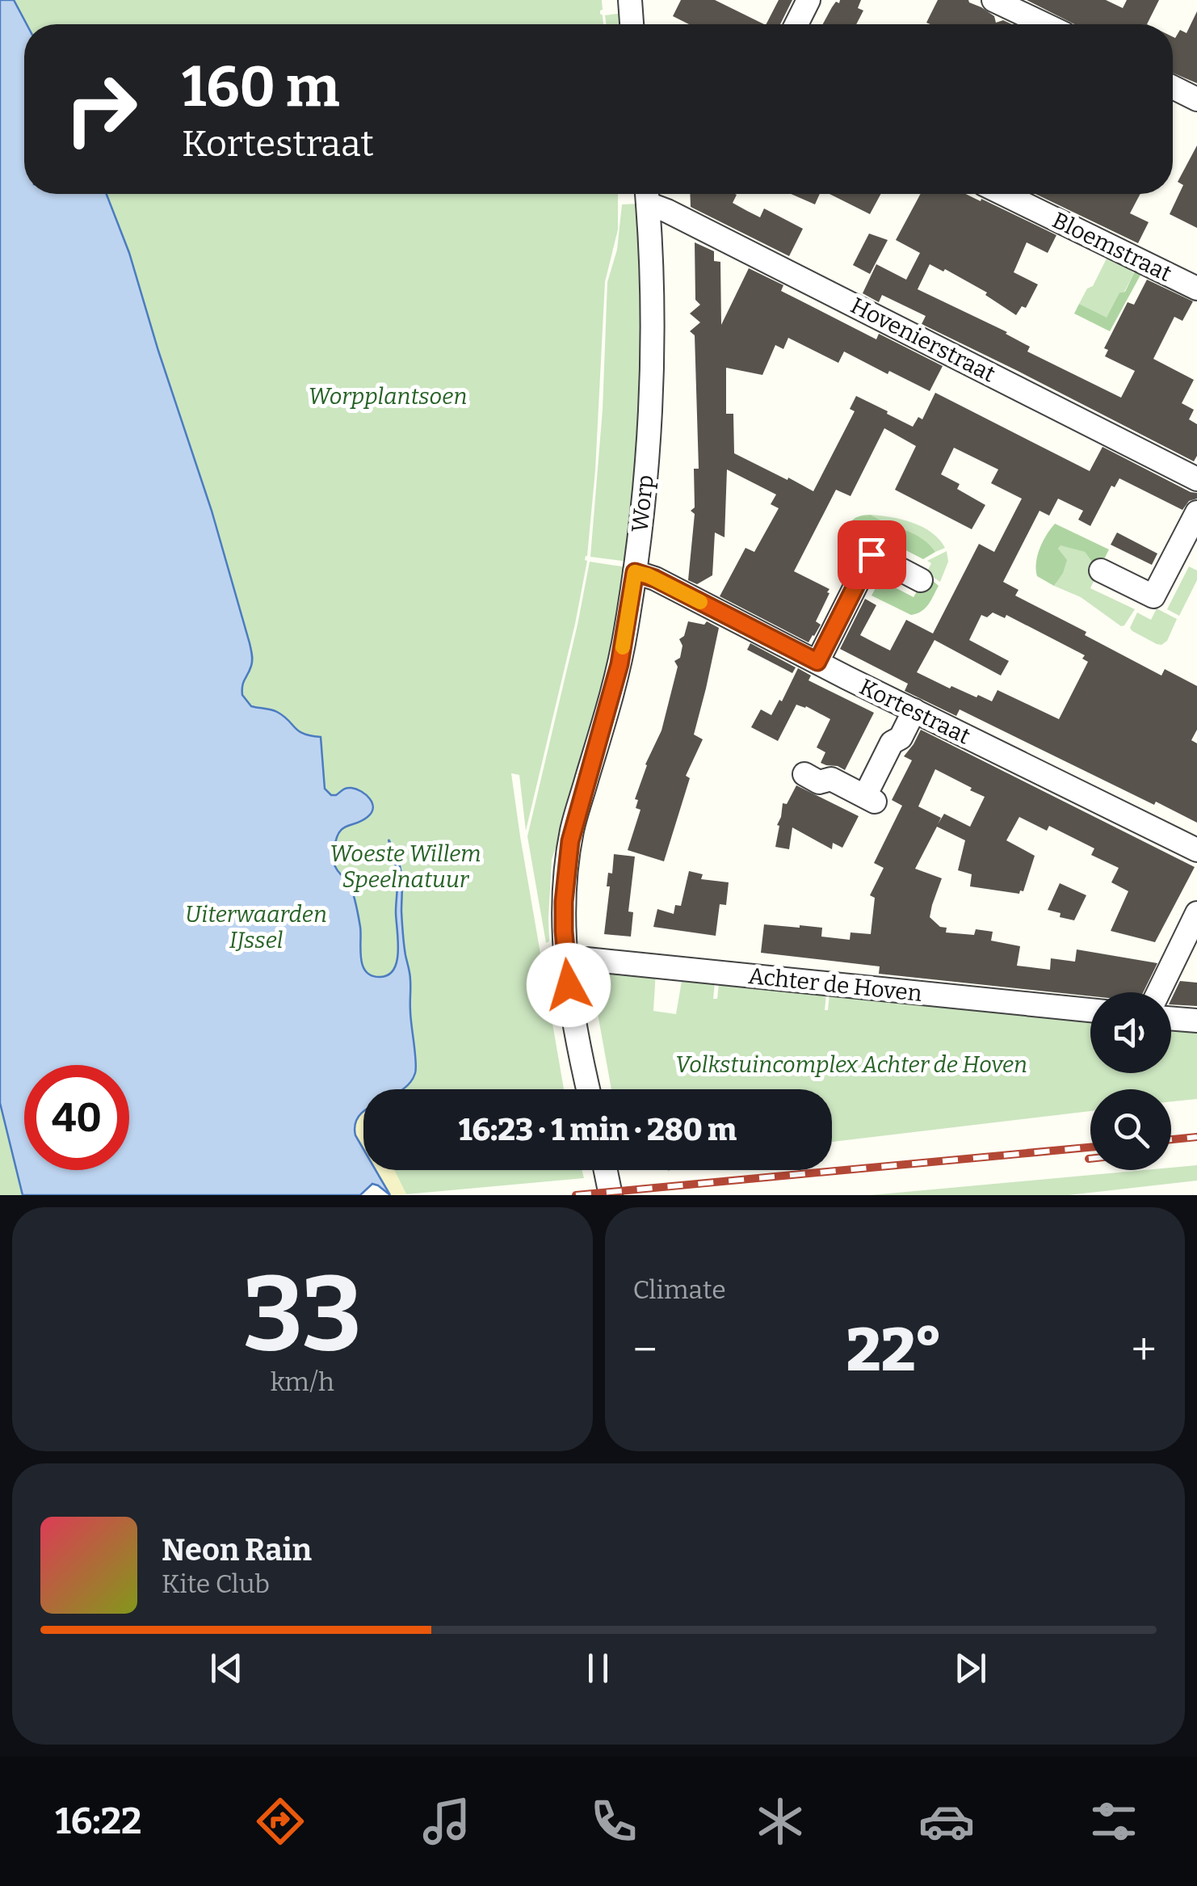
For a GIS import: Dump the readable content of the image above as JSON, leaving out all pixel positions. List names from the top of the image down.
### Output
{
  "streets": {
    "street": [
      "Bloemstraat",
      "Hovenierstraat",
      "Worp",
      "Kortestraat",
      "Achter de Hoven"
    ]
  },
  "crossings": [
    ["Hovenierstraat", "Worp"],
    ["Worp", "Kortestraat"],
    ["Worp", "Achter de Hoven"]
  ],
  "parks": [
    "Worpplantsoen",
    "Woeste Willem Speelnatuur",
    "Uiterwaarden IJssel",
    "Volkstuincomplex Achter de Hoven"
  ],
  "page": {
    "turn": ["160 m", "Kortestraat"],
    "limit": "40",
    "trip": "16:23 · 1 min · 280 m",
    "tile": [
      ["33", "km/h"],
      "Climate"
    ],
    "heat": ["−", "22°", "+"],
    "song": ["Neon Rain", "Kite Club"],
    "tabs": "16:22"
  }
}
